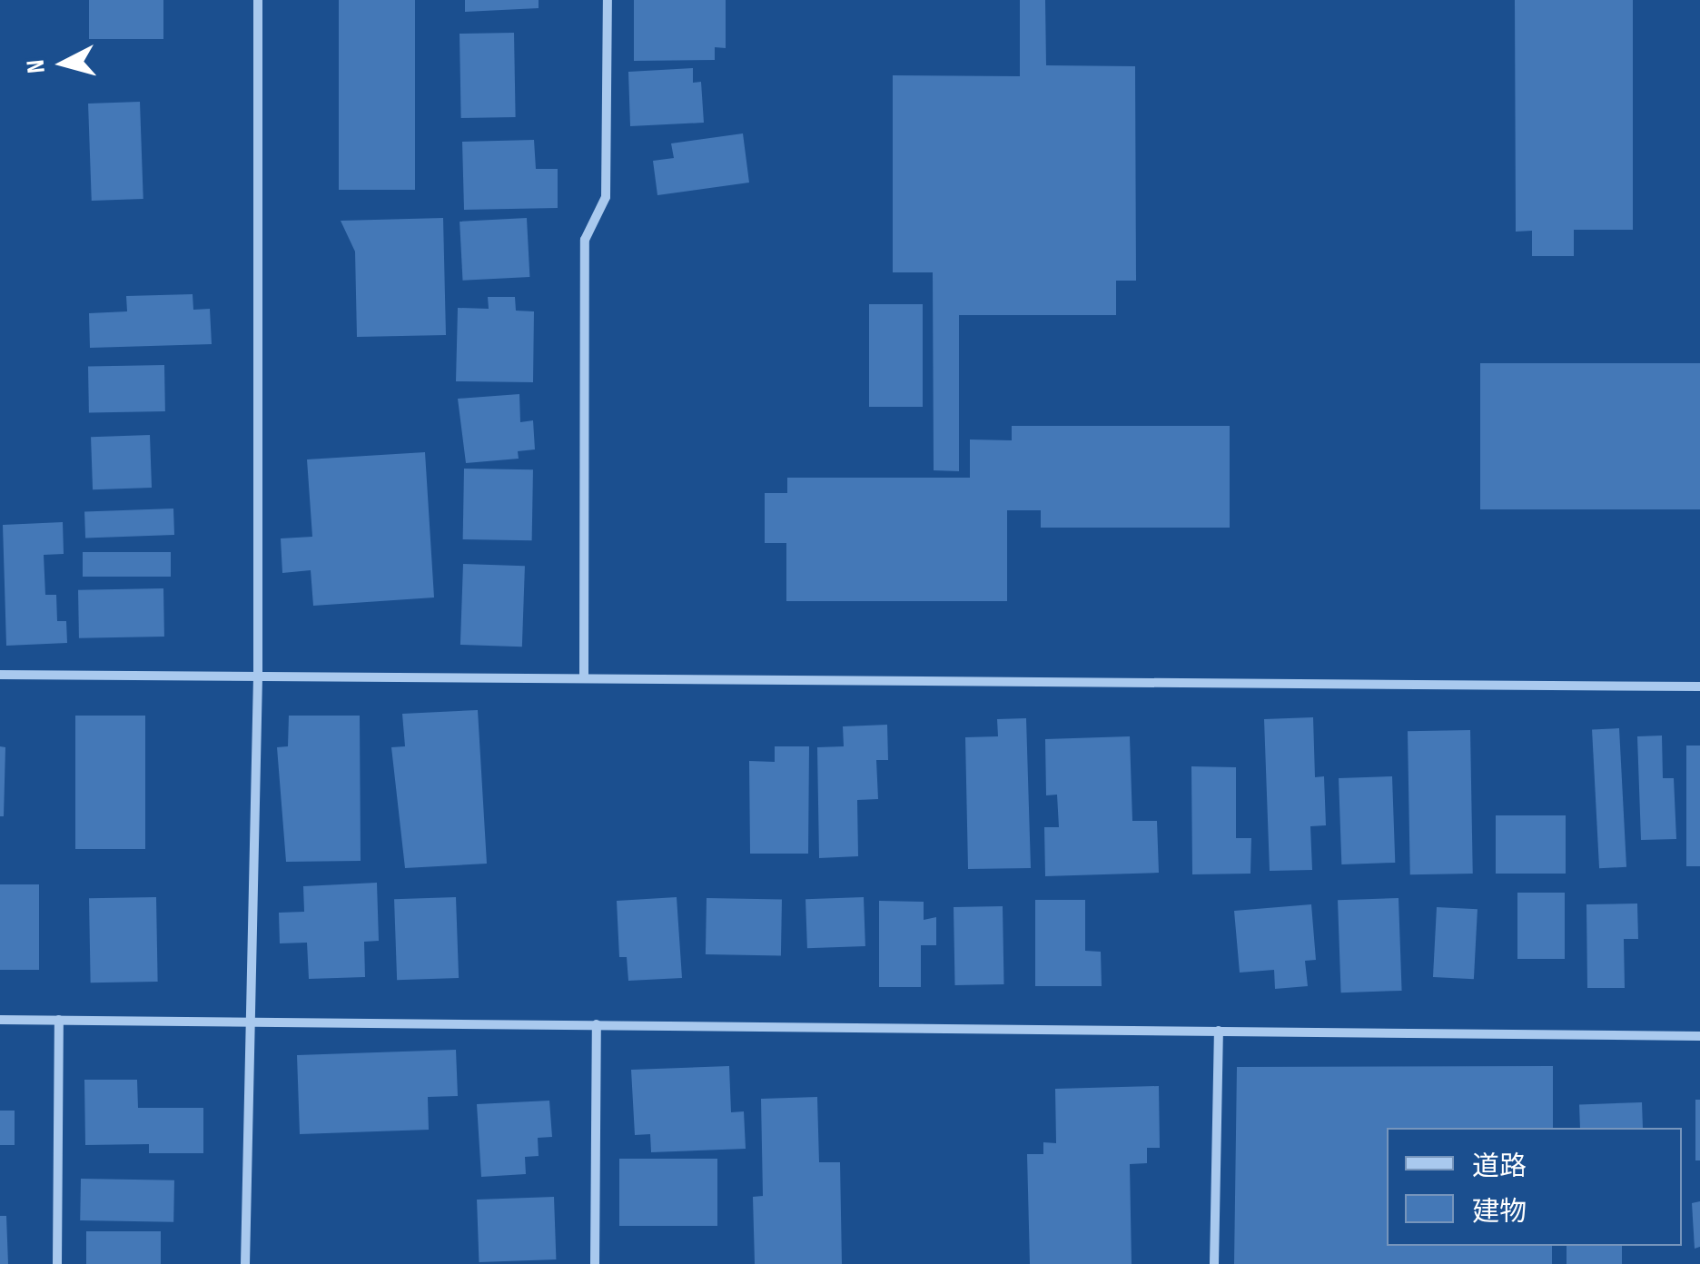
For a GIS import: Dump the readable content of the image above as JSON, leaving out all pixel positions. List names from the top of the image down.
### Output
{
  "legend": ["道路", "建物"],
  "north": "left"
}
